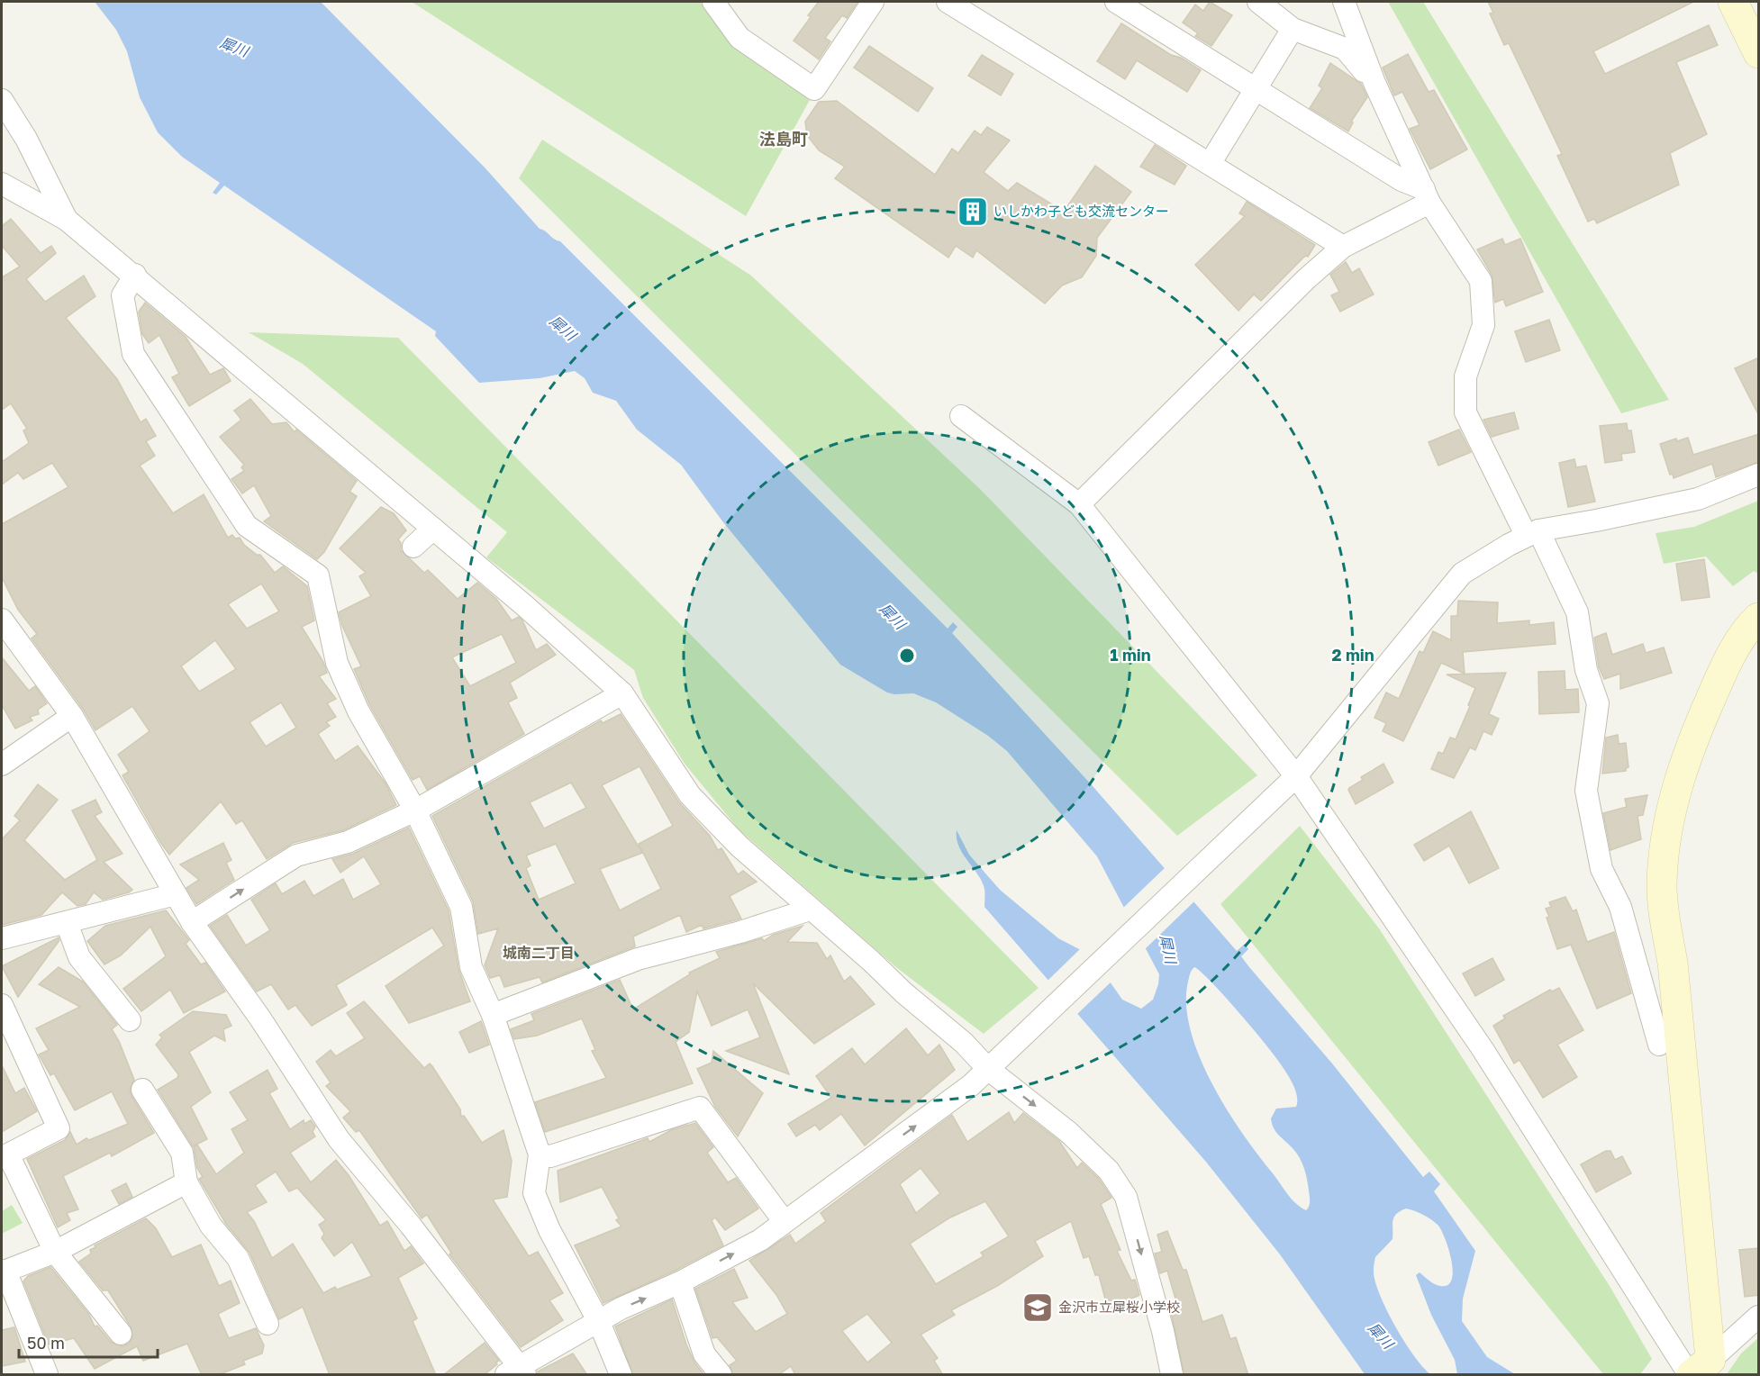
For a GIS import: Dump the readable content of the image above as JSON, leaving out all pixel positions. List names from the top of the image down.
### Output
{
  "districts": ["法島町", "城南二丁目"],
  "water": ["犀川"],
  "places": {
    "building": ["いしかわ子ども交流センター"],
    "school or university": ["金沢市立犀桜小学校"]
  },
  "scale_bar": "50 m",
  "rings": ["1 min", "2 min"]
}
